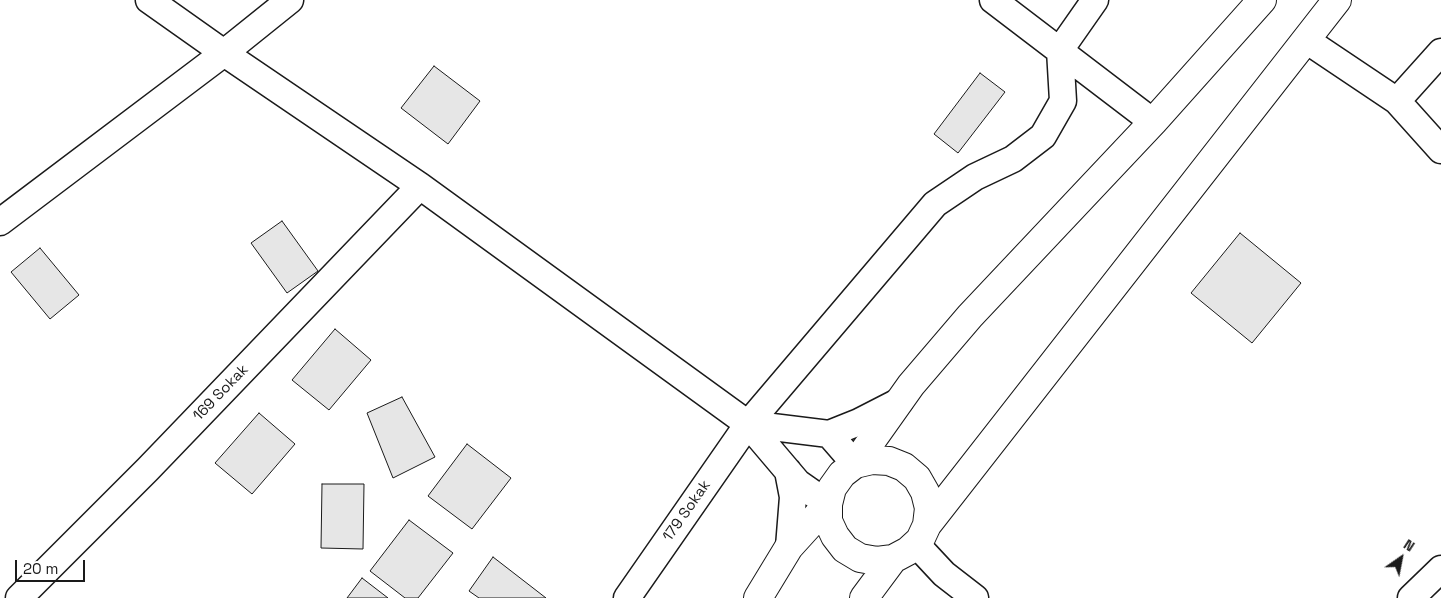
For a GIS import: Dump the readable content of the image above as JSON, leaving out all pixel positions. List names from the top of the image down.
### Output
{
  "streets": {
    "street": ["169 Sokak", "179 Sokak"]
  },
  "scale_bar": "20 m",
  "north": "top right"
}
